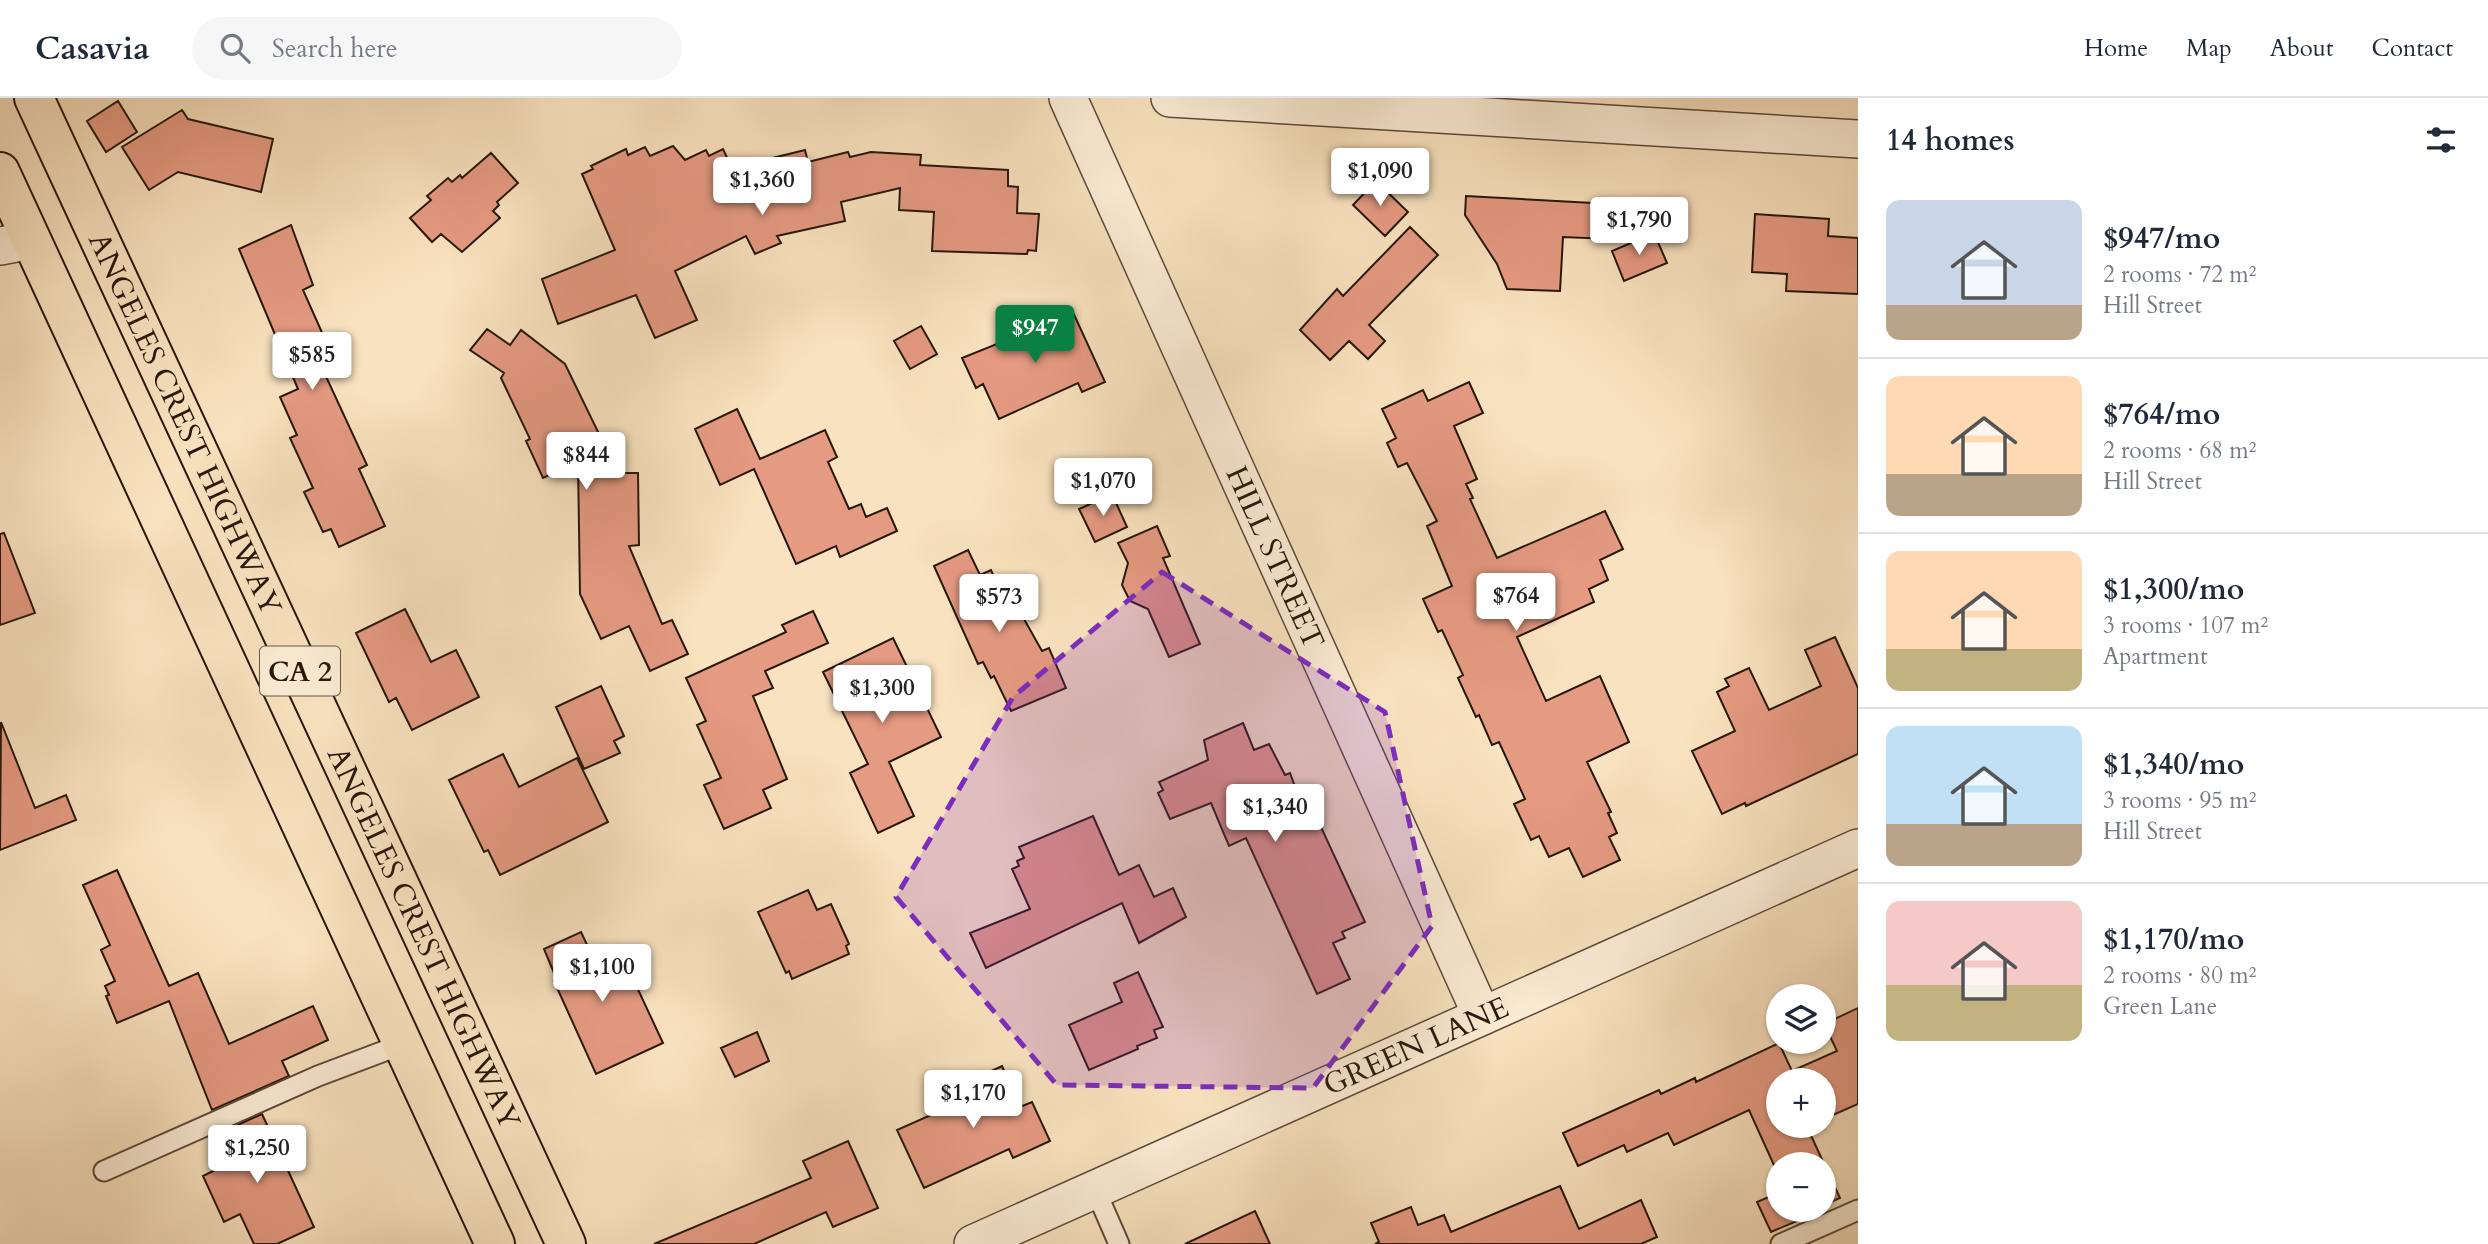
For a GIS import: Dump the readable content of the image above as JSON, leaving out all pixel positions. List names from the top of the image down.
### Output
{
  "streets": {
    "main road": ["ANGELES CREST HIGHWAY", "CA 2"],
    "street": ["HILL STREET", "GREEN LANE"]
  },
  "crossings": [
    ["HILL STREET", "GREEN LANE"]
  ],
  "page": {
    "header": "Casavia",
    "search": "Search here",
    "nav": [
      "Home",
      "Map",
      "About",
      "Contact"
    ],
    "heading": "14 homes",
    "price": [
      "$1,090",
      "$1,360",
      "$1,790",
      "$947",
      "$585",
      "$844",
      "$1,070",
      "$764",
      "$573",
      "$1,300",
      "$1,340",
      "$1,100",
      "$1,170",
      "$1,250"
    ],
    "list": [
      {
        "name": "$947/mo",
        "note": "2 rooms · 72 m² · Hill Street"
      },
      {
        "name": "$764/mo",
        "note": "2 rooms · 68 m² · Hill Street"
      },
      {
        "name": "$1,300/mo",
        "note": "3 rooms · 107 m² · Apartment"
      },
      {
        "name": "$1,340/mo",
        "note": "3 rooms · 95 m² · Hill Street"
      },
      {
        "name": "$1,170/mo",
        "note": "2 rooms · 80 m² · Green Lane"
      }
    ],
    "map_buttons": ["+", "−"]
  }
}
